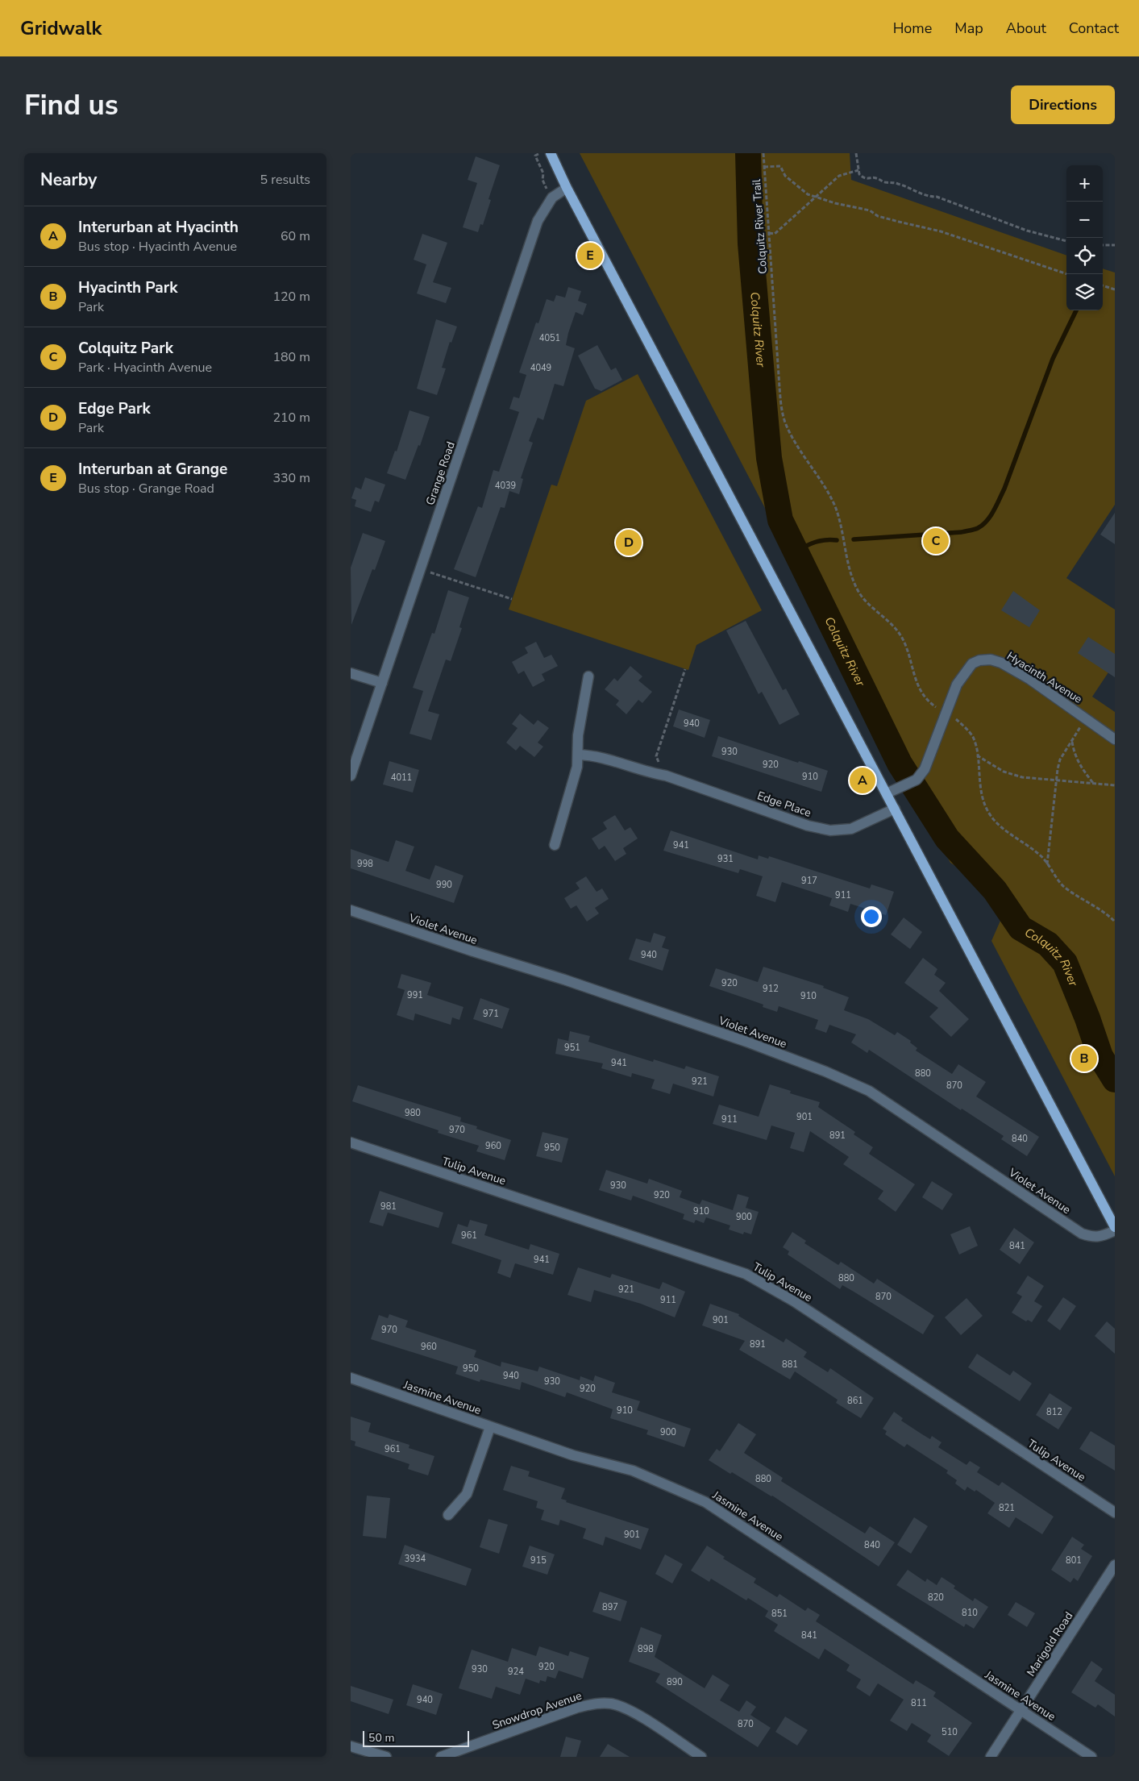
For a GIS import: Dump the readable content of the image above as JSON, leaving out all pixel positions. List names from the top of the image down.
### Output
{
  "streets": {
    "street": [
      "Grange Road",
      "Hyacinth Avenue",
      "Edge Place",
      "Violet Avenue",
      "Tulip Avenue",
      "Jasmine Avenue",
      "Marigold Road",
      "Snowdrop Avenue"
    ],
    "path": ["Colquitz River Trail"]
  },
  "crossings": [
    ["Colquitz River Trail", "Hyacinth Avenue"],
    ["Jasmine Avenue", "Marigold Road"]
  ],
  "water": ["Colquitz River"],
  "house_numbers": [
    "4051",
    "4049",
    "4039",
    "940",
    "930",
    "920",
    "910",
    "4011",
    "941",
    "931",
    "998",
    "917",
    "990",
    "911",
    "940",
    "920",
    "912",
    "991",
    "910",
    "971",
    "951",
    "941",
    "880",
    "921",
    "870",
    "980",
    "901",
    "911",
    "970",
    "891",
    "840",
    "960",
    "950",
    "930",
    "920",
    "981",
    "910",
    "900",
    "961",
    "841",
    "941",
    "880",
    "921",
    "870",
    "911",
    "901",
    "970",
    "891",
    "960",
    "881",
    "950",
    "940",
    "930",
    "920",
    "861",
    "910",
    "812",
    "900",
    "961",
    "880",
    "821",
    "901",
    "840",
    "3934",
    "915",
    "801",
    "820",
    "897",
    "810",
    "851",
    "841",
    "898",
    "920",
    "930",
    "924",
    "890",
    "940",
    "811",
    "870",
    "510"
  ],
  "scale_bar": "50 m",
  "page": {
    "header": "Gridwalk",
    "nav": [
      "Home",
      "Map",
      "About",
      "Contact"
    ],
    "buttons": "Directions",
    "title": "Find us",
    "heading": ["Nearby", "5 results"],
    "map_buttons": ["+", "−"],
    "list": [
      {
        "mark": "A",
        "name": "Interurban at Hyacinth",
        "note": "Bus stop · Hyacinth Avenue",
        "value": "60 m"
      },
      {
        "mark": "B",
        "name": "Hyacinth Park",
        "note": "Park",
        "value": "120 m"
      },
      {
        "mark": "C",
        "name": "Colquitz Park",
        "note": "Park · Hyacinth Avenue",
        "value": "180 m"
      },
      {
        "mark": "D",
        "name": "Edge Park",
        "note": "Park",
        "value": "210 m"
      },
      {
        "mark": "E",
        "name": "Interurban at Grange",
        "note": "Bus stop · Grange Road",
        "value": "330 m"
      }
    ],
    "pins": [
      "E",
      "C",
      "D",
      "A",
      "B"
    ],
    "scale": "50 m"
  }
}
